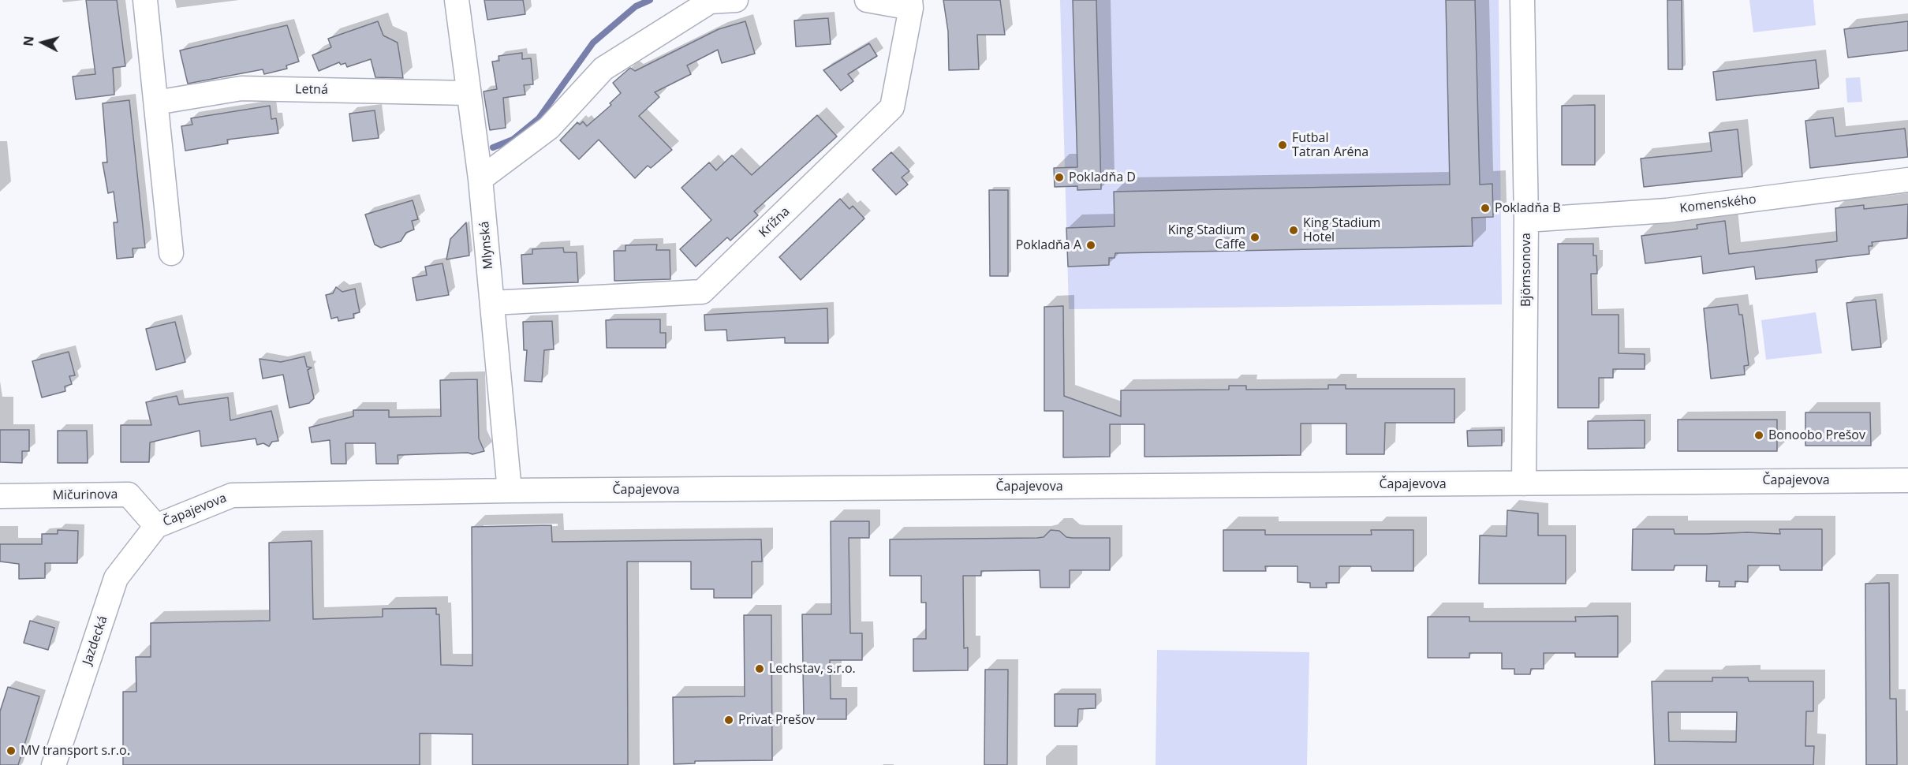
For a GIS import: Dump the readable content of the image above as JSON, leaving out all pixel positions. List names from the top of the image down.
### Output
{
  "streets": {
    "street": [
      "Letná",
      "Komenského",
      "Krížna",
      "Mlynská",
      "Björnsonova",
      "Čapajevova",
      "Mičurinova",
      "Jazdecká"
    ]
  },
  "crossings": [
    ["Letná", "Mlynská"],
    ["Komenského", "Björnsonova"],
    ["Krížna", "Mlynská"],
    ["Mlynská", "Čapajevova"],
    ["Björnsonova", "Čapajevova"],
    ["Čapajevova", "Mičurinova"],
    ["Čapajevova", "Jazdecká"],
    ["Mičurinova", "Jazdecká"]
  ],
  "places": [
    "Futbal Tatran Aréna",
    "Pokladňa D",
    "Pokladňa B",
    "King Stadium Hotel",
    "King Stadium Caffe",
    "Pokladňa A",
    "Bonoobo Prešov",
    "Lechstav, s.r.o.",
    "Privat Prešov",
    "MV transport s.r.o."
  ],
  "north": "left"
}
